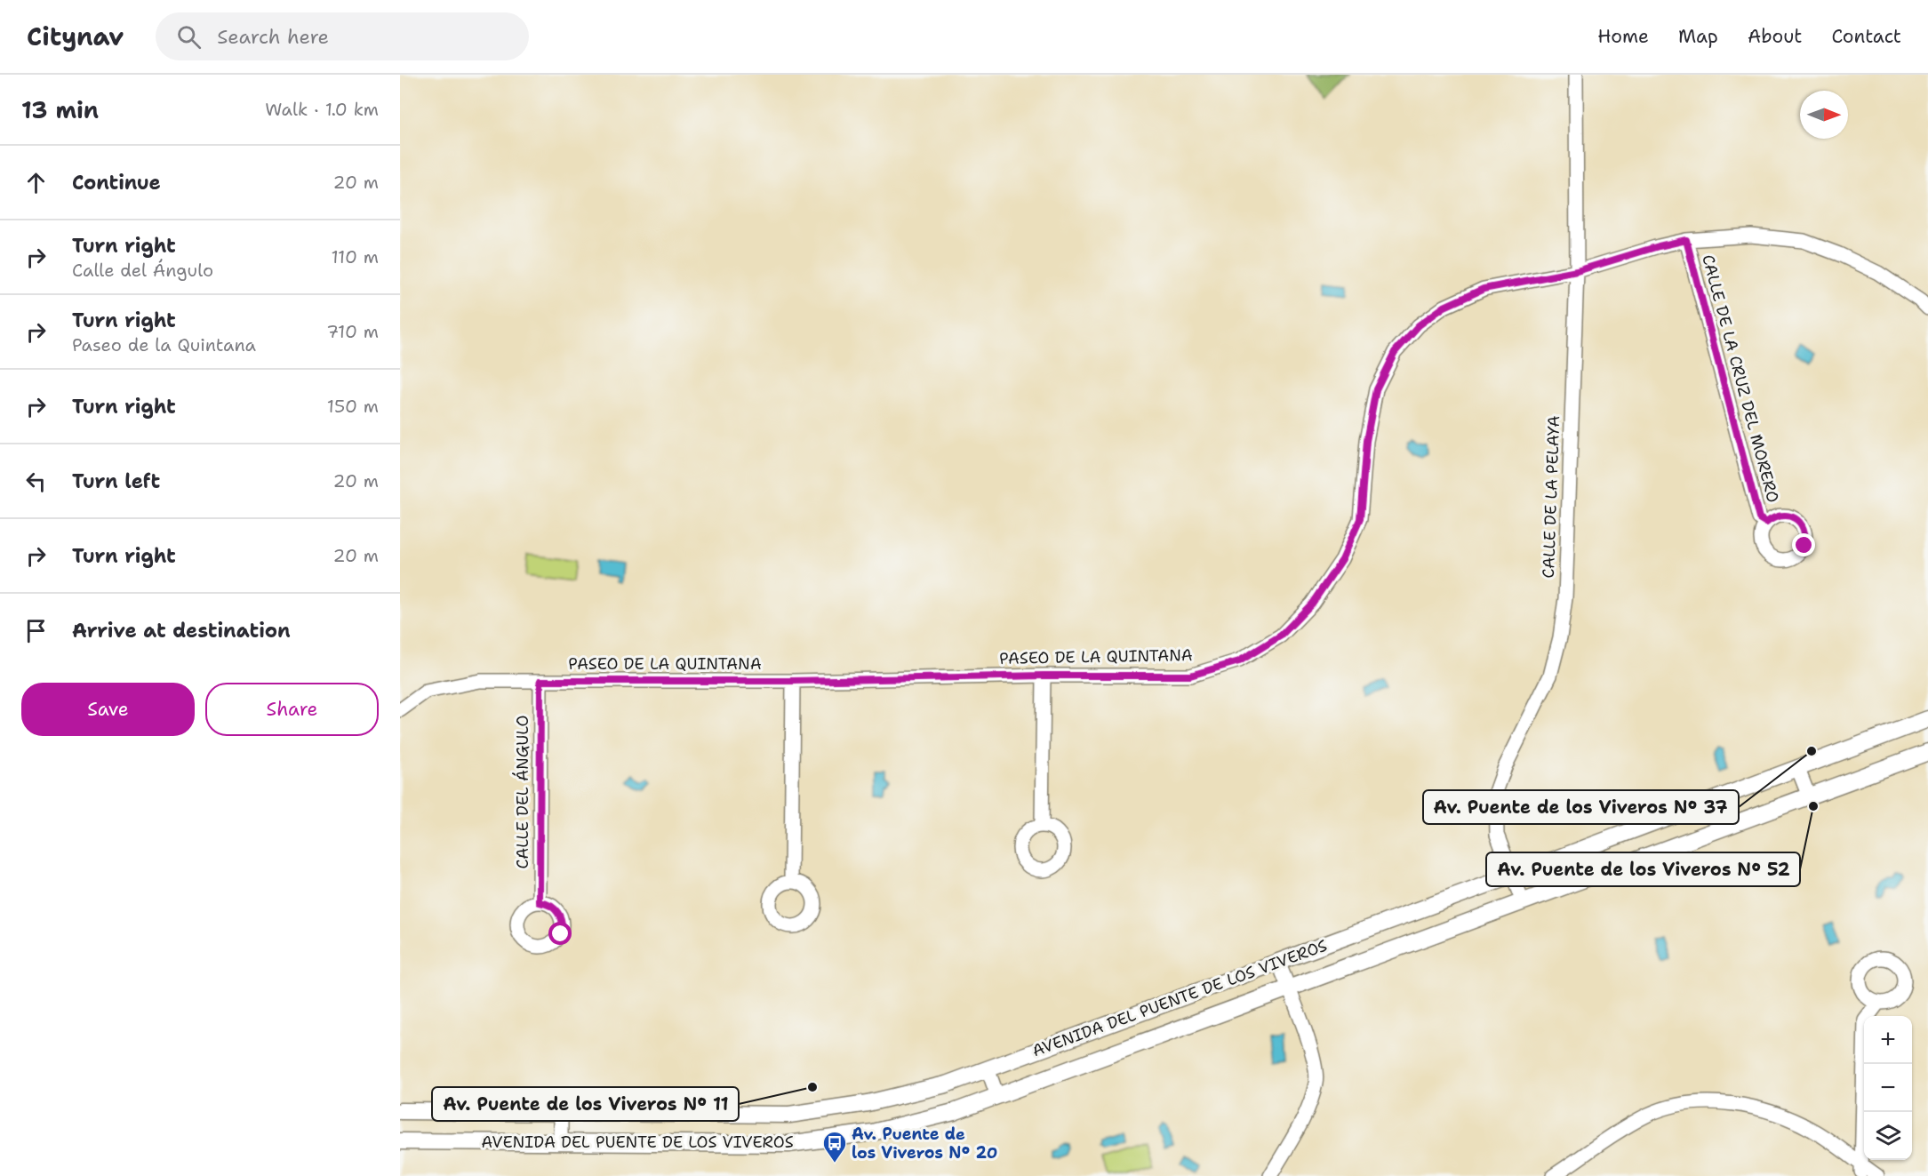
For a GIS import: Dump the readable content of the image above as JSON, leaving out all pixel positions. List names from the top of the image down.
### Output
{
  "streets": {
    "street": [
      "CALLE DE LA CRUZ DEL MORERO",
      "CALLE DE LA PELAYA",
      "PASEO DE LA QUINTANA",
      "CALLE DEL ÁNGULO",
      "AVENIDA DEL PUENTE DE LOS VIVEROS"
    ]
  },
  "crossings": [
    ["CALLE DE LA CRUZ DEL MORERO", "PASEO DE LA QUINTANA"],
    ["CALLE DE LA PELAYA", "PASEO DE LA QUINTANA"],
    ["CALLE DE LA PELAYA", "AVENIDA DEL PUENTE DE LOS VIVEROS"],
    ["PASEO DE LA QUINTANA", "CALLE DEL ÁNGULO"]
  ],
  "places": {
    "other": ["Av. Puente de los Viveros Nº 37", "Av. Puente de los Viveros Nº 52", "Av. Puente de los Viveros Nº 11"],
    "bus stop": ["Av. Puente de los Viveros Nº 20"]
  },
  "north": "right",
  "page": {
    "header": "Citynav",
    "search": "Search here",
    "nav": [
      "Home",
      "Map",
      "About",
      "Contact"
    ],
    "heading": ["13 min", "Walk · 1.0 km"],
    "list": [
      ["Continue", "20 m"],
      ["Turn right", "Calle del Ángulo", "110 m"],
      ["Turn right", "Paseo de la Quintana", "710 m"],
      ["Turn right", "150 m"],
      ["Turn left", "20 m"],
      ["Turn right", "20 m"],
      "Arrive at destination"
    ],
    "buttons": ["Save", "Share"],
    "map_buttons": ["+", "−"]
  }
}
